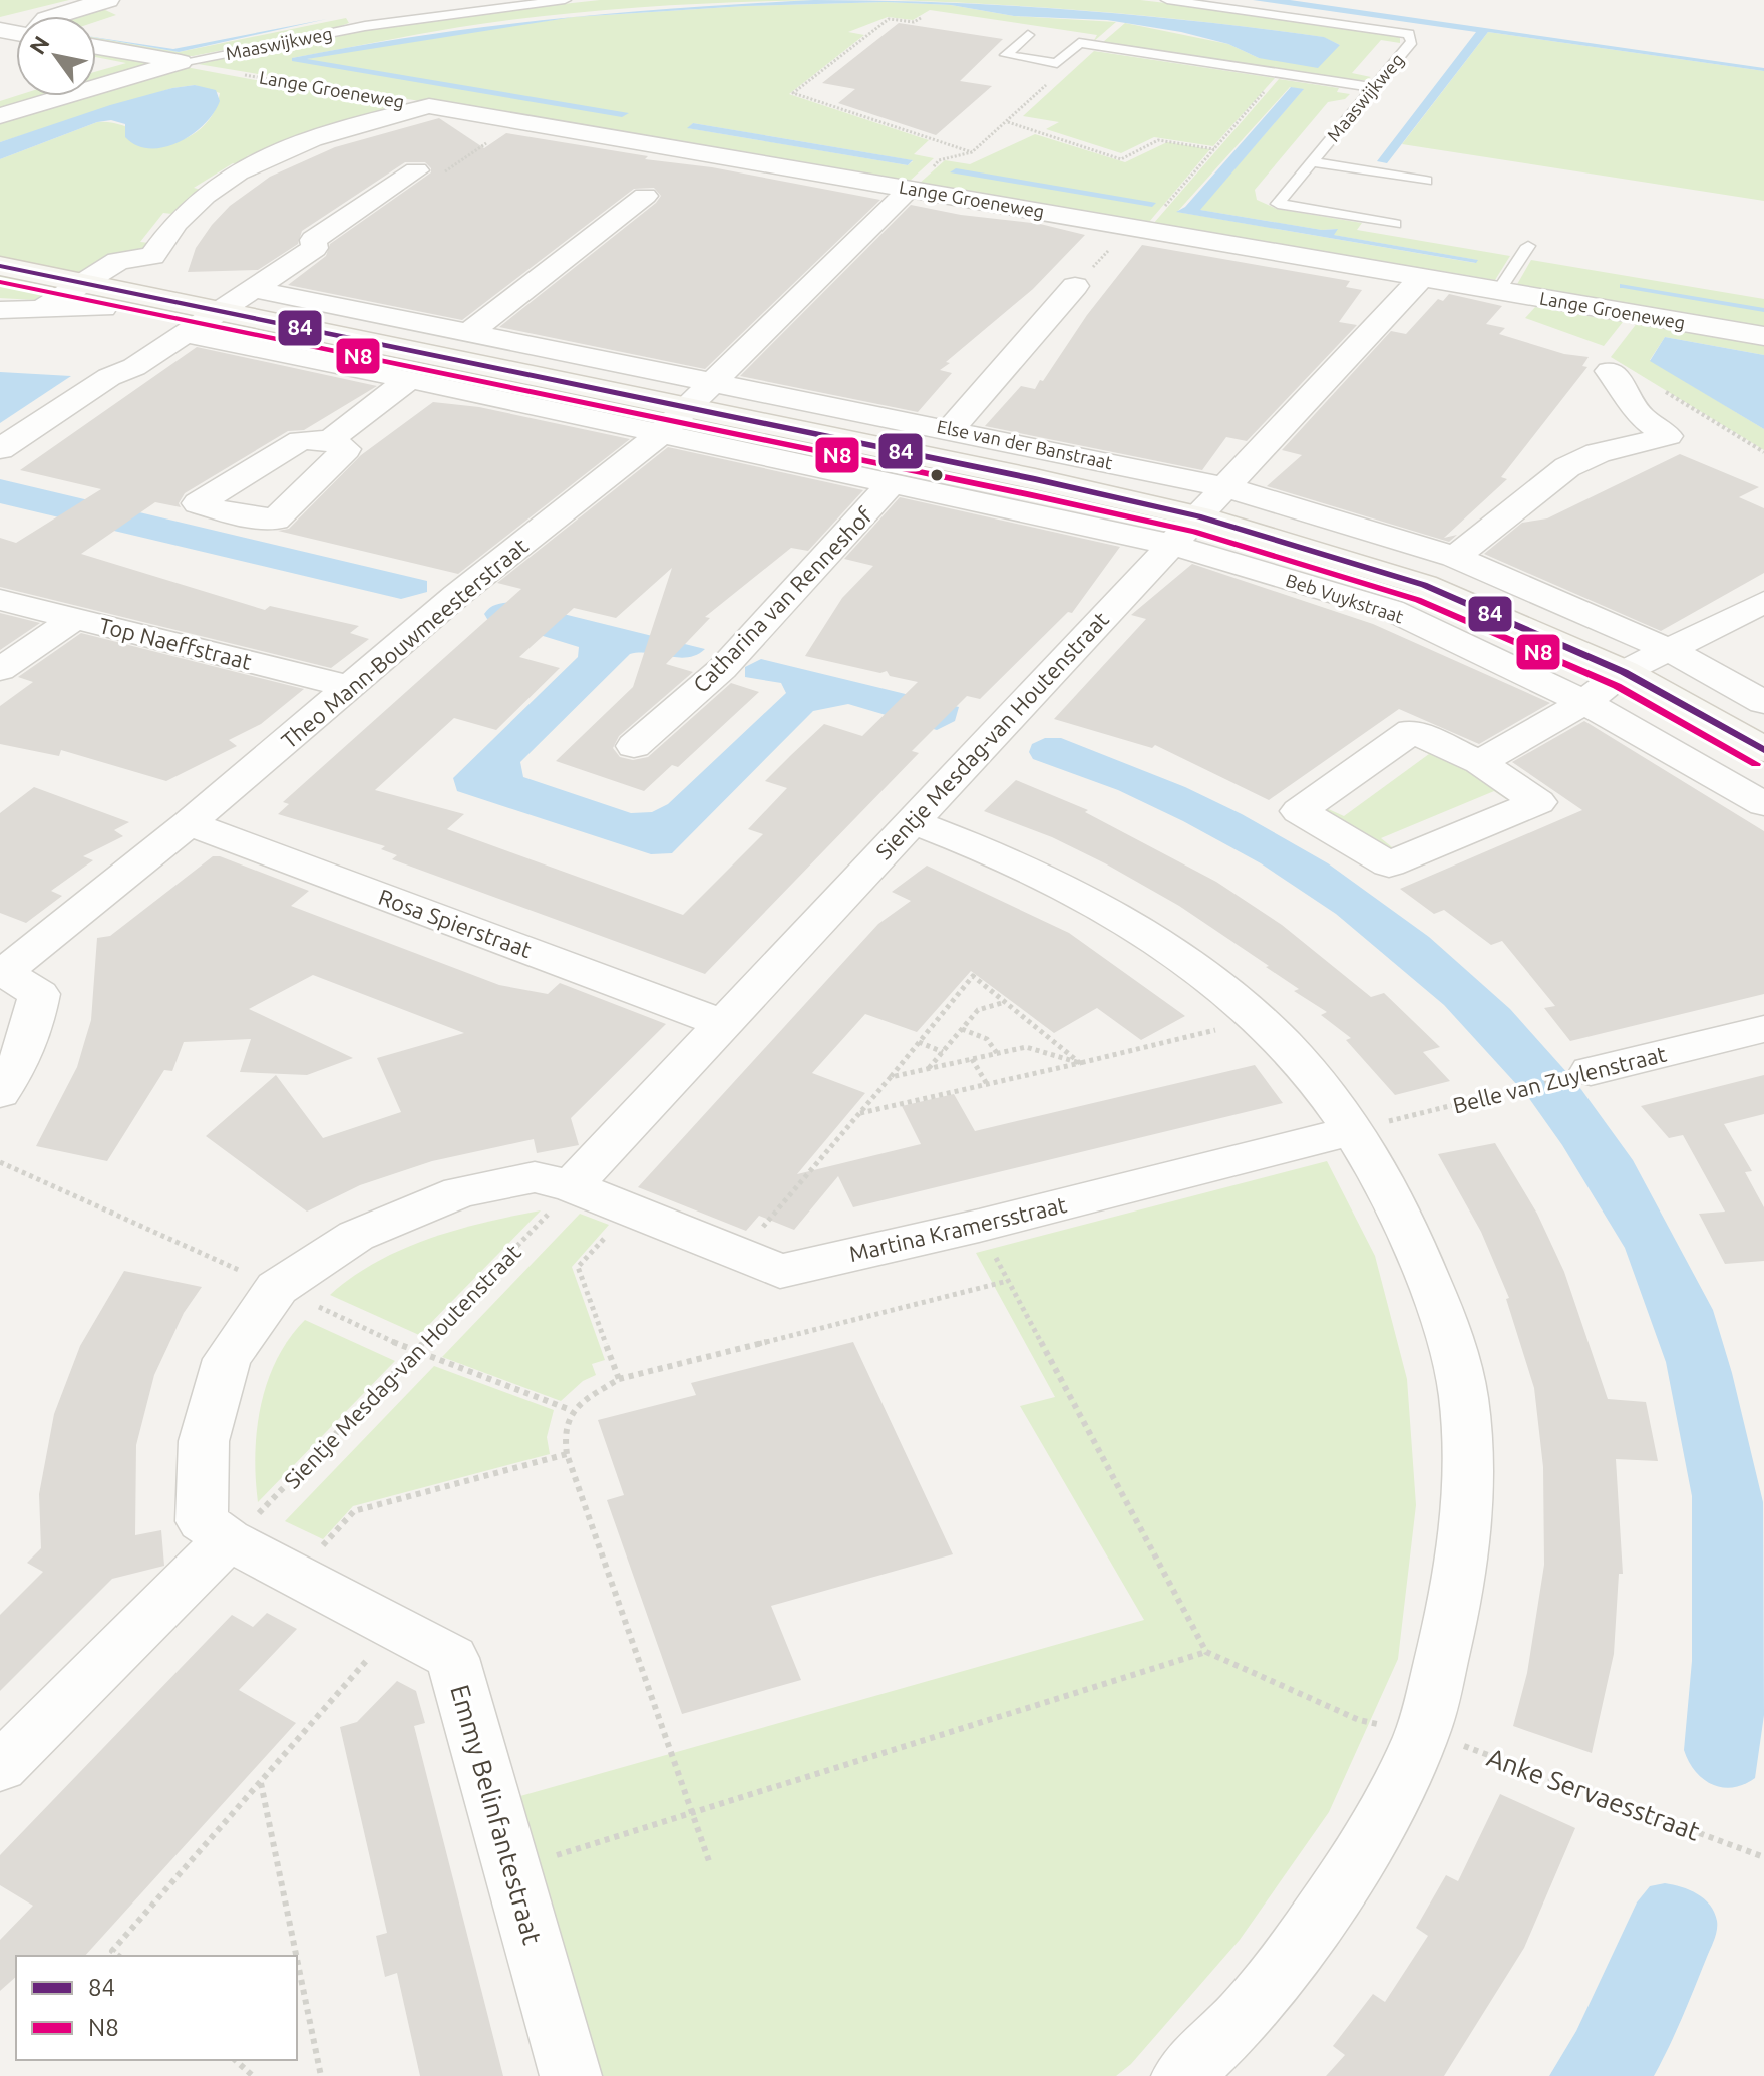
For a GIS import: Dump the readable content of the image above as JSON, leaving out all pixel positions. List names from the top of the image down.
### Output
{
  "streets": {
    "street": [
      "Maaswijkweg",
      "Lange Groeneweg",
      "Else van der Banstraat",
      "Beb Vuykstraat",
      "Catharina van Renneshof",
      "Top Naeffstraat",
      "Theo Mann-Bouwmeesterstraat",
      "Sientje Mesdag-van Houtenstraat",
      "Rosa Spierstraat",
      "Belle van Zuylenstraat",
      "Martina Kramersstraat",
      "Emmy Belinfantestraat"
    ],
    "path": ["Anke Servaesstraat"]
  },
  "crossings": [
    ["Maaswijkweg", "Lange Groeneweg"],
    ["Lange Groeneweg", "Theo Mann-Bouwmeesterstraat"],
    ["Else van der Banstraat", "Beb Vuykstraat"],
    ["Else van der Banstraat", "Theo Mann-Bouwmeesterstraat"],
    ["Else van der Banstraat", "Sientje Mesdag-van Houtenstraat"],
    ["Beb Vuykstraat", "Catharina van Renneshof"],
    ["Beb Vuykstraat", "Theo Mann-Bouwmeesterstraat"],
    ["Beb Vuykstraat", "Sientje Mesdag-van Houtenstraat"],
    ["Top Naeffstraat", "Theo Mann-Bouwmeesterstraat"],
    ["Theo Mann-Bouwmeesterstraat", "Rosa Spierstraat"],
    ["Sientje Mesdag-van Houtenstraat", "Rosa Spierstraat"],
    ["Sientje Mesdag-van Houtenstraat", "Martina Kramersstraat"],
    ["Sientje Mesdag-van Houtenstraat", "Emmy Belinfantestraat"],
    ["Belle van Zuylenstraat", "Martina Kramersstraat"]
  ],
  "lines": ["transit line 84", "transit line N8"],
  "legend": ["84", "N8"],
  "north": "top left"
}
